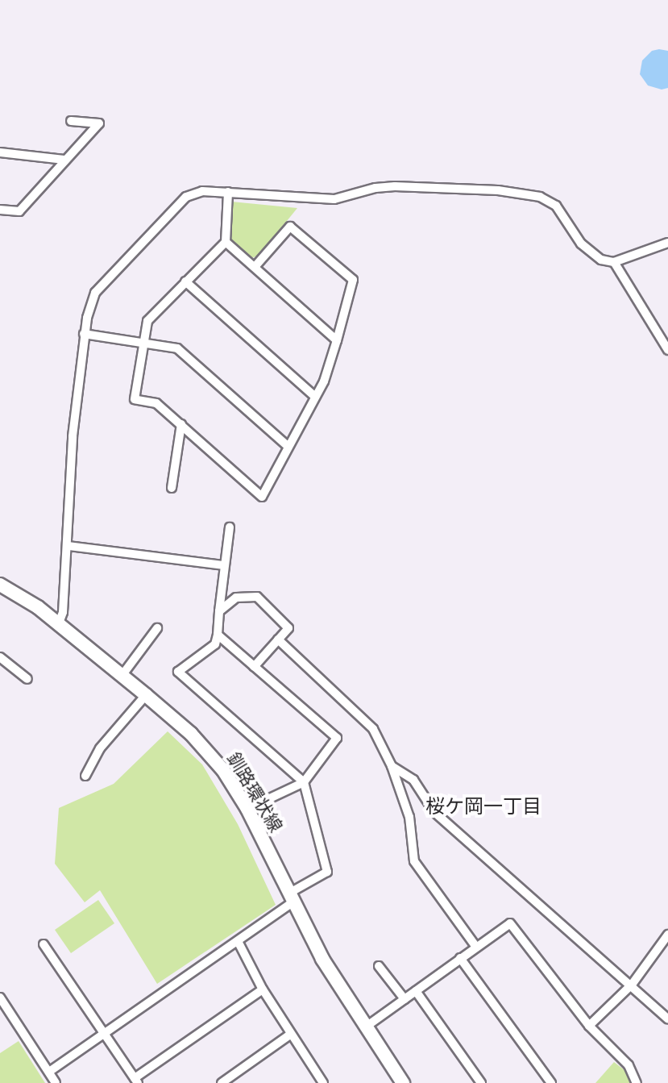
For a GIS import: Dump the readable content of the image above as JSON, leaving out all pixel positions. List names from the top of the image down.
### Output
{
  "streets": {
    "main road": ["釧路環状線"]
  },
  "districts": ["桜ケ岡一丁目"]
}
